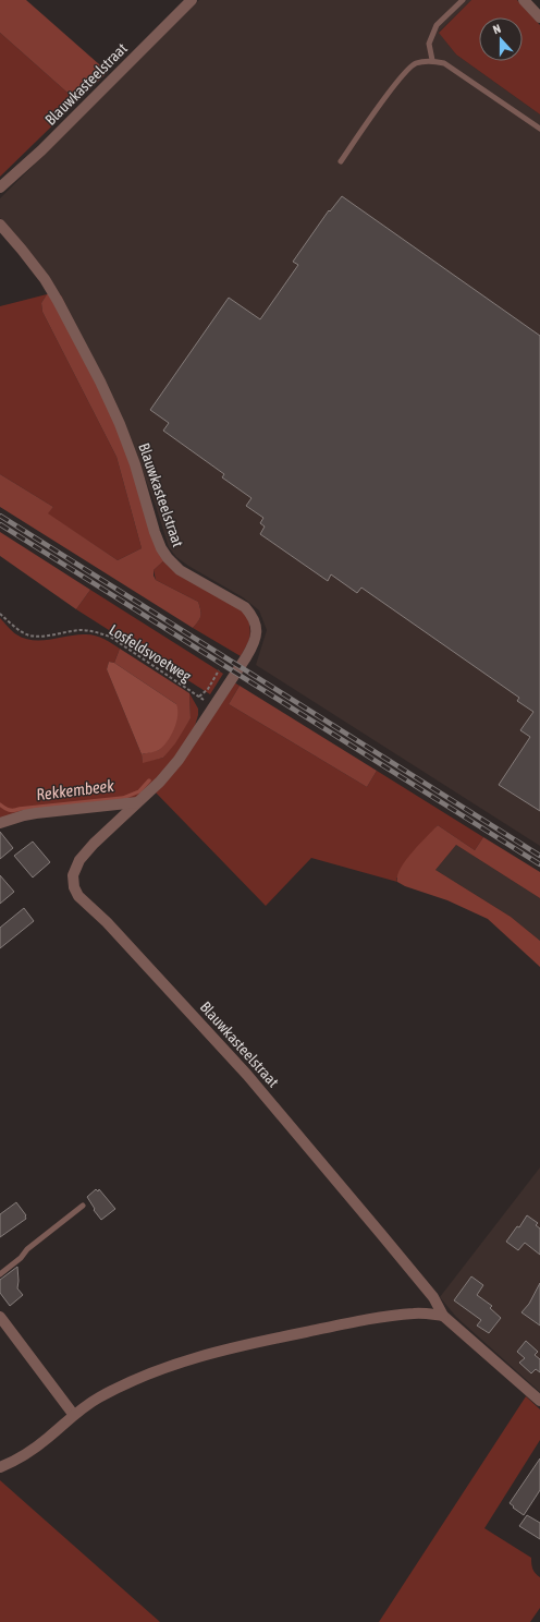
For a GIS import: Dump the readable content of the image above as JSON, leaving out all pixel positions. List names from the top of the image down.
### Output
{
  "streets": {
    "street": ["Blauwkasteelstraat"],
    "path": ["Losfeldsvoetweg"]
  },
  "crossings": [
    ["Blauwkasteelstraat", "Losfeldsvoetweg"]
  ],
  "water": ["Rekkembeek"],
  "north": "top"
}
